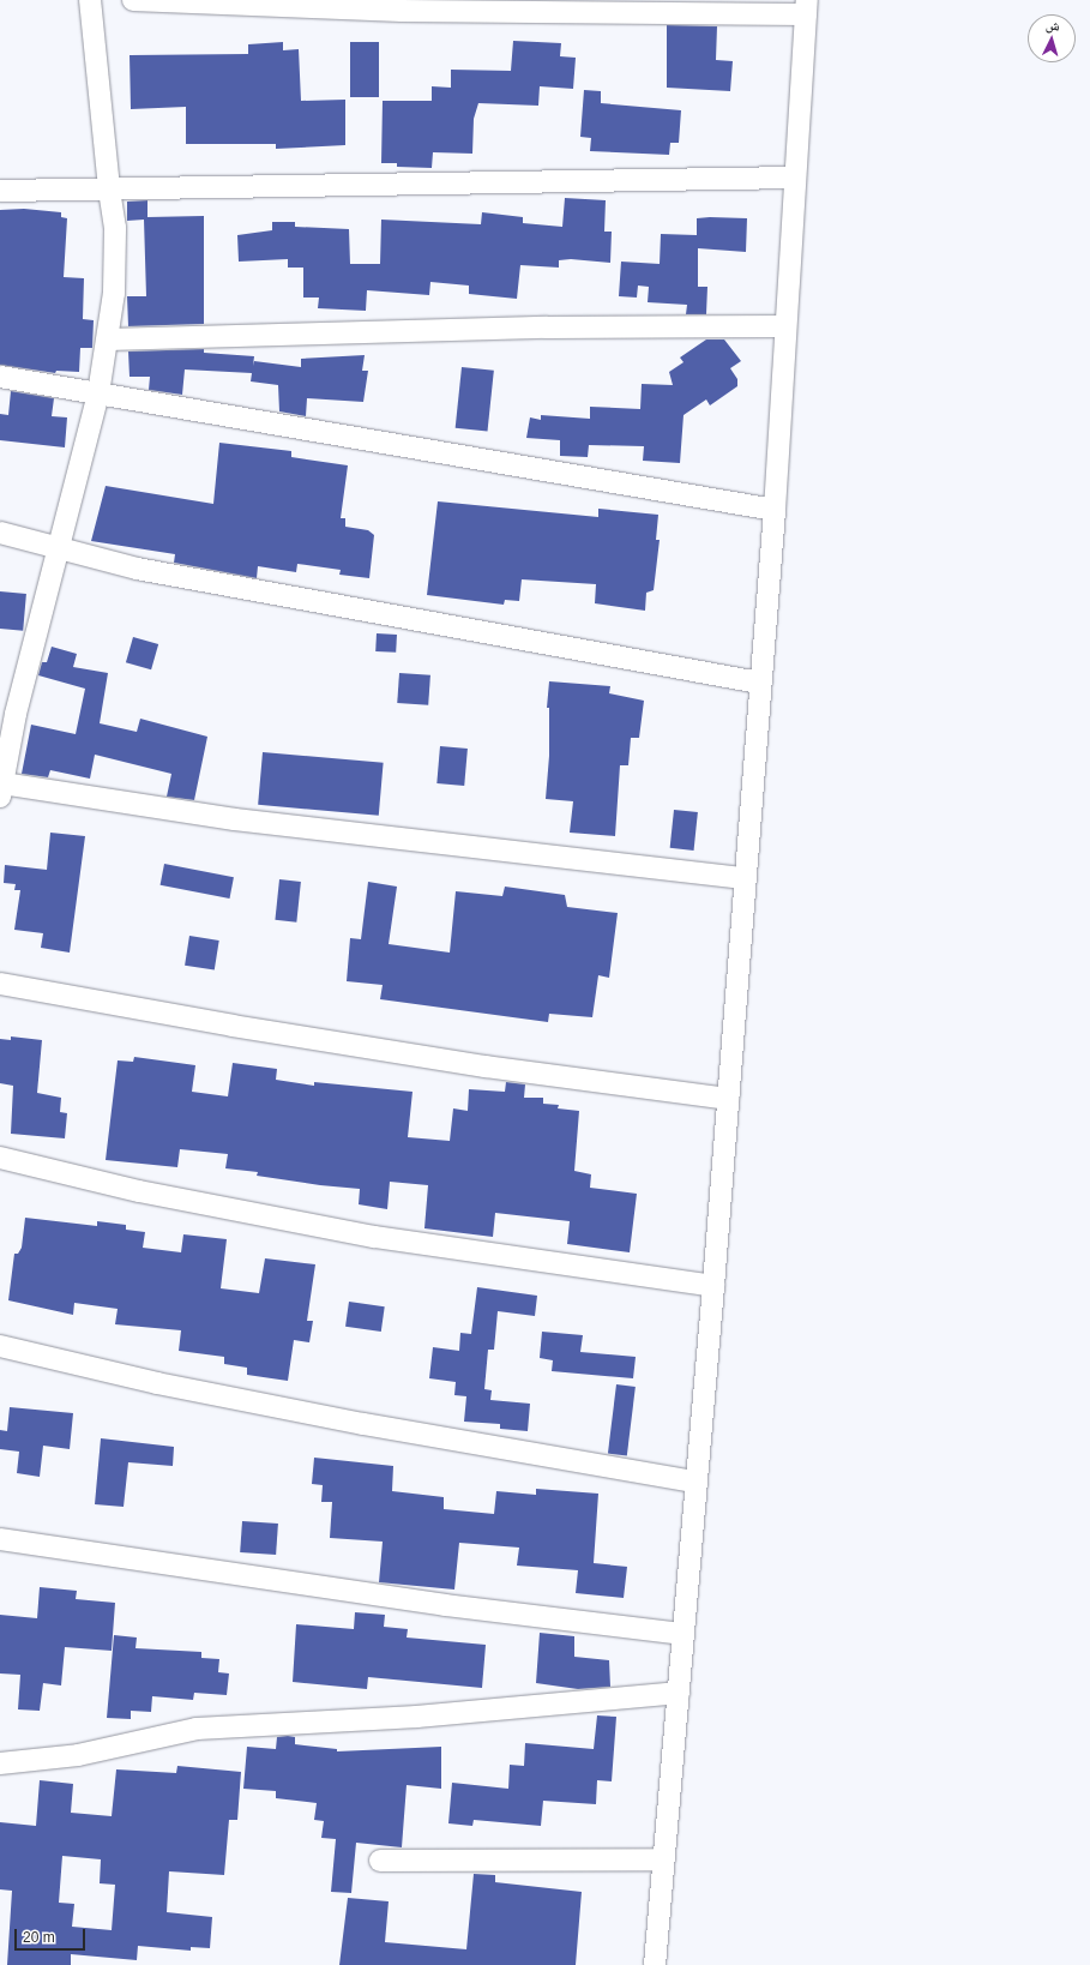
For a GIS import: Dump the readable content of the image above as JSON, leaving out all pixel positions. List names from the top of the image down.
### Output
{
  "scale_bar": "20 m",
  "north": "top"
}
